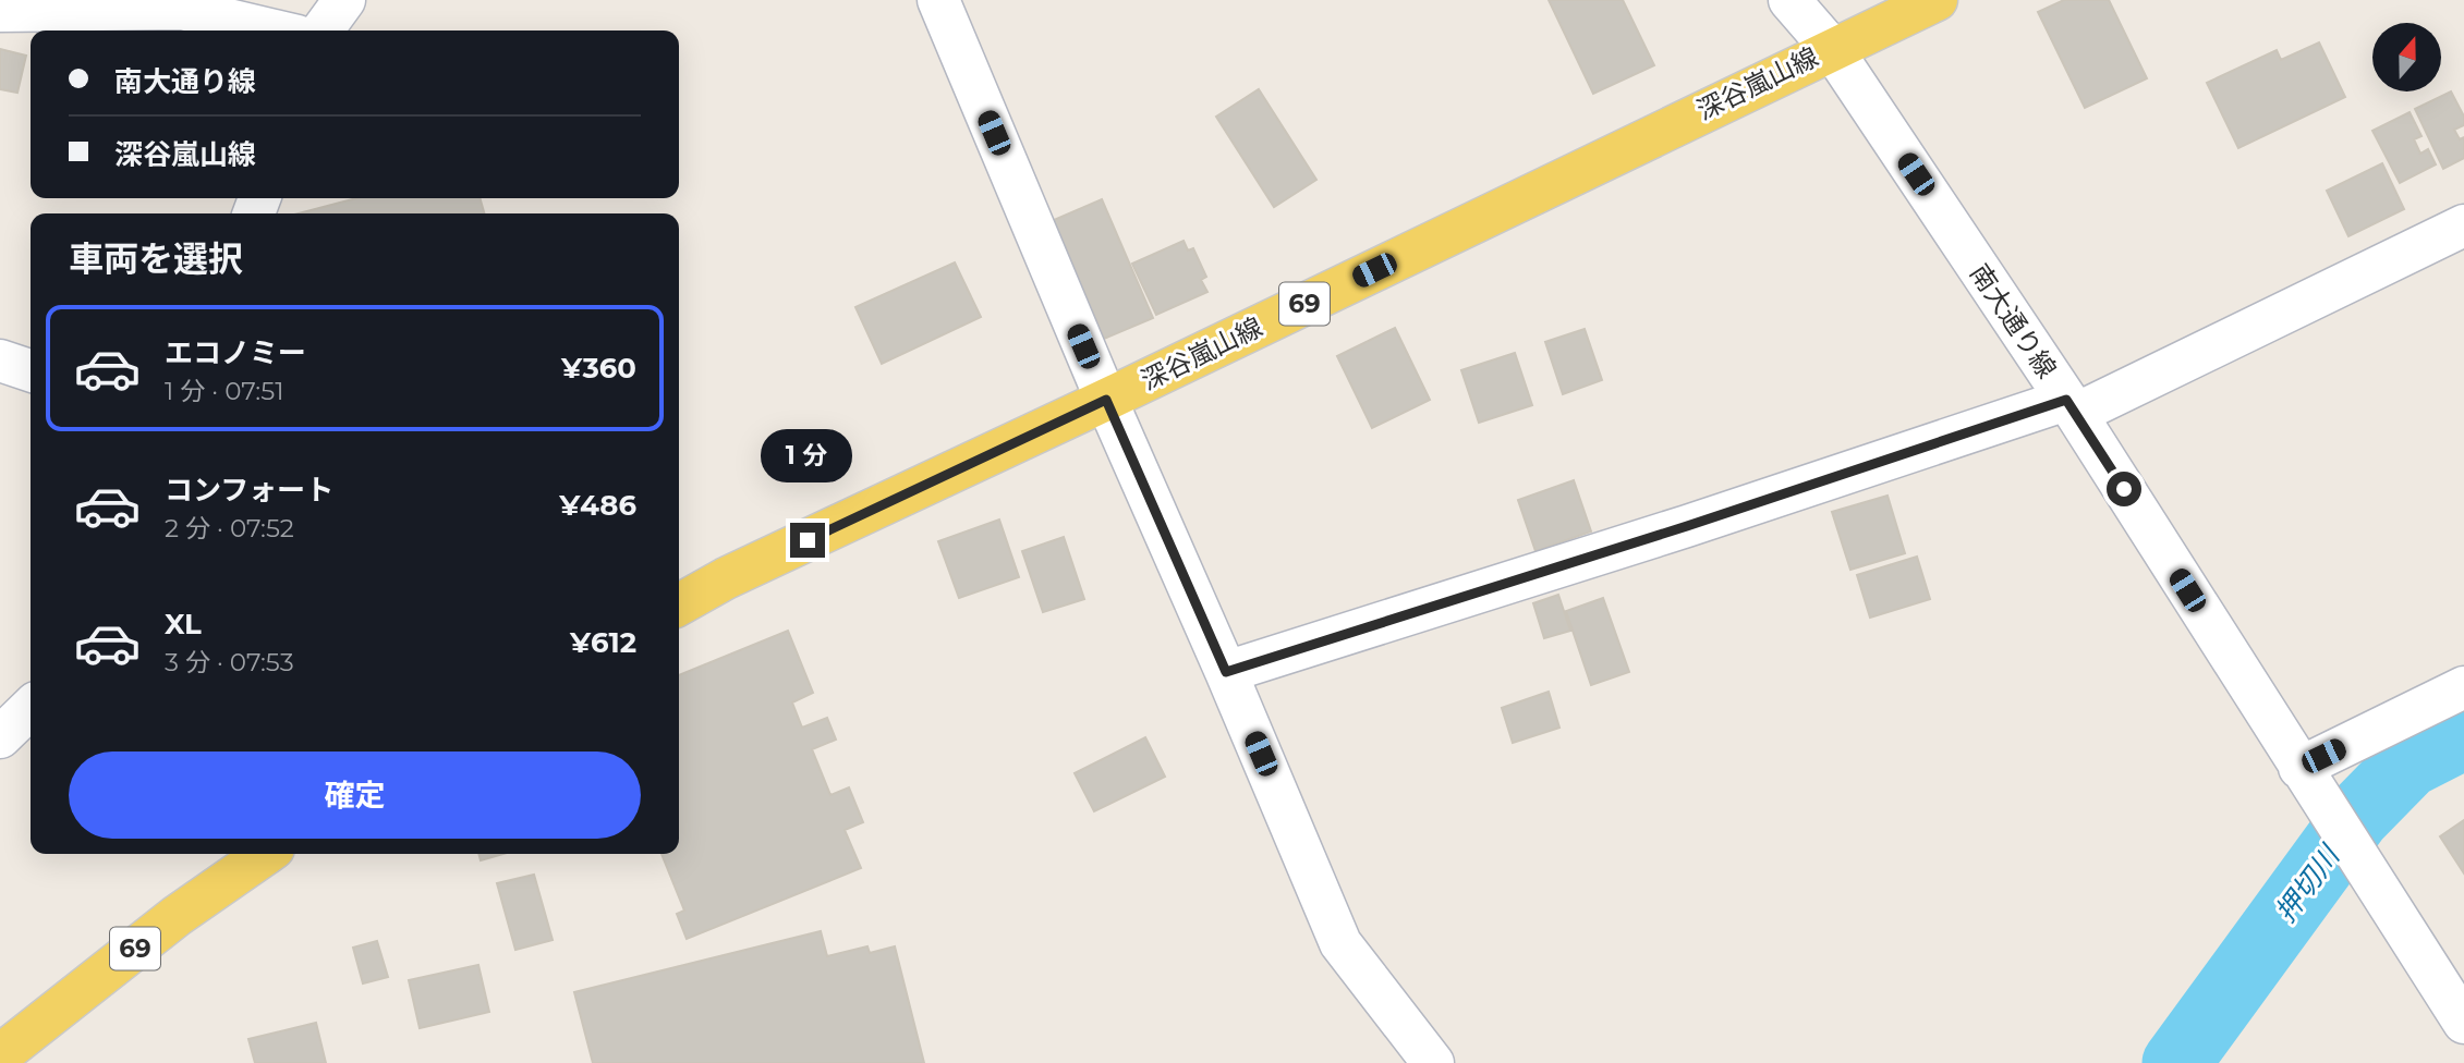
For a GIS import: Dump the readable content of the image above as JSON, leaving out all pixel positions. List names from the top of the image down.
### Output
{
  "streets": {
    "main road": ["深谷嵐山線", "69"],
    "street": ["南大通り線"]
  },
  "crossings": [
    ["深谷嵐山線", "南大通り線"]
  ],
  "water": ["押切川"],
  "north": "top",
  "page": {
    "banner": ["南大通り線", "深谷嵐山線"],
    "heading": "車両を選択",
    "list": [
      {
        "name": "エコノミー",
        "note": "1 分 · 07:51",
        "value": "¥360"
      },
      {
        "name": "コンフォート",
        "note": "2 分 · 07:52",
        "value": "¥486"
      },
      {
        "name": "XL",
        "note": "3 分 · 07:53",
        "value": "¥612"
      }
    ],
    "bubble": "1 分",
    "buttons": "確定"
  }
}
